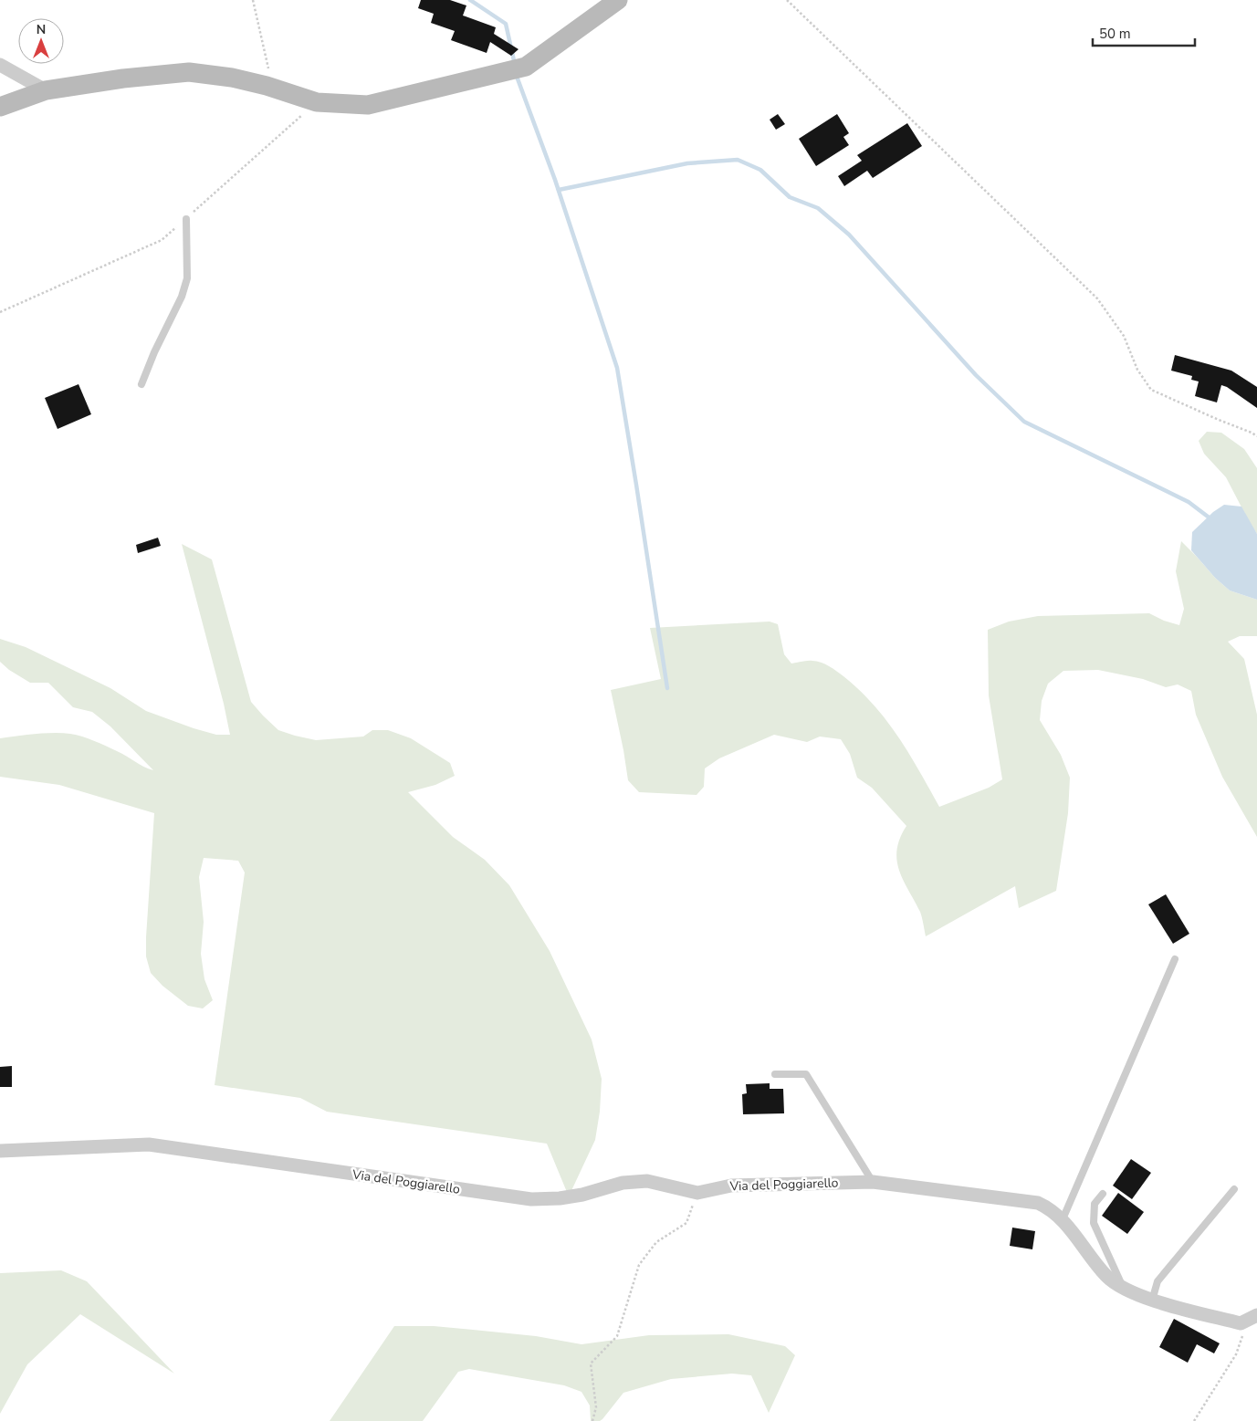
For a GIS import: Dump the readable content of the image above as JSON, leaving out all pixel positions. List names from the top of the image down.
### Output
{
  "streets": {
    "street": ["Via del Poggiarello"]
  },
  "scale_bar": "50 m",
  "north": "top"
}
